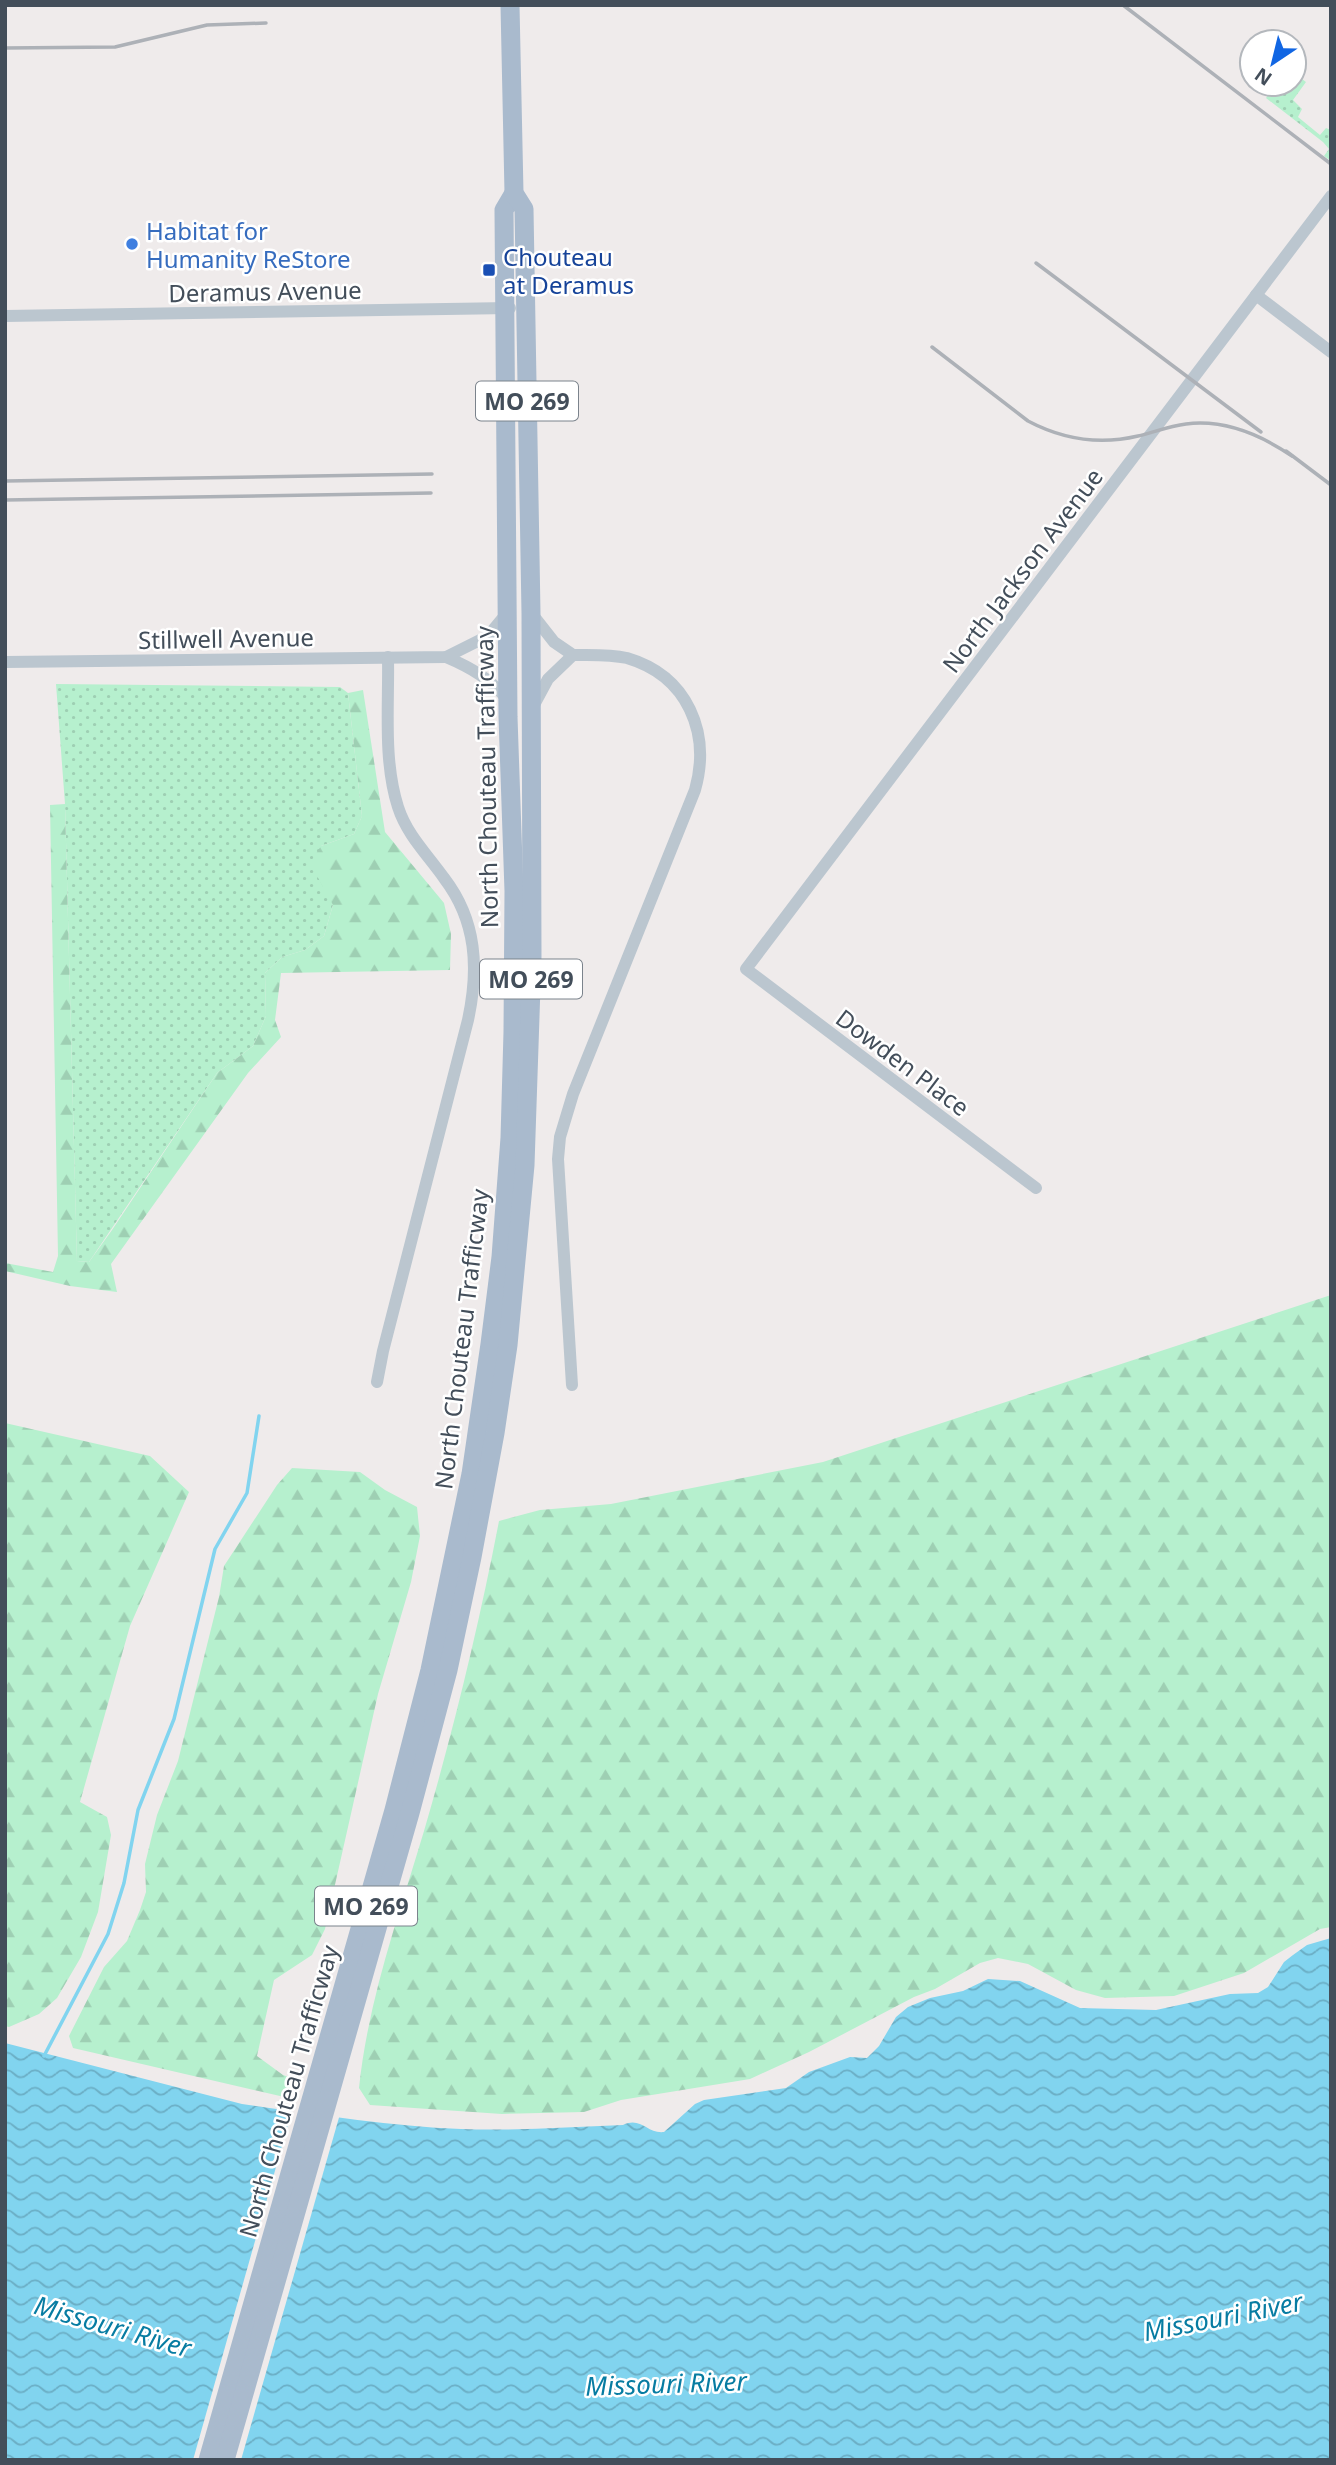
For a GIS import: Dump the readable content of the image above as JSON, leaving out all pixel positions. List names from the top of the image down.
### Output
{
  "streets": {
    "main road": ["MO 269", "North Chouteau Trafficway"],
    "street": [
      "Deramus Avenue",
      "North Jackson Avenue",
      "Stillwell Avenue",
      "Dowden Place"
    ]
  },
  "crossings": [
    ["Deramus Avenue", "North Chouteau Trafficway"],
    ["North Jackson Avenue", "Dowden Place"],
    ["Stillwell Avenue", "North Chouteau Trafficway"]
  ],
  "water": ["Missouri River"],
  "places": {
    "other": ["Habitat for Humanity ReStore"],
    "transit": ["Chouteau at Deramus"]
  },
  "north": "bottom left"
}
